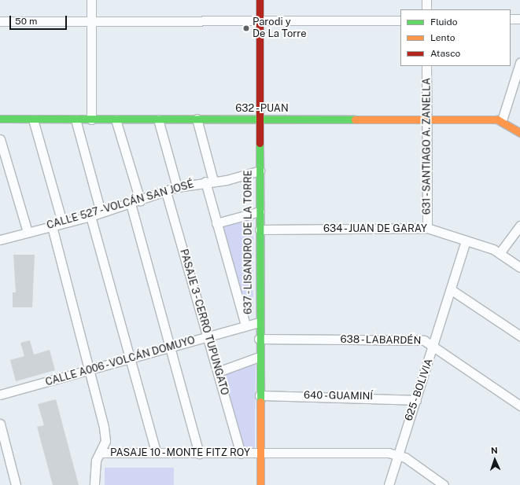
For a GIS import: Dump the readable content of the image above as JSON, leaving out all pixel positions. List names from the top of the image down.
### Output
{
  "streets": {
    "street": [
      "632 - PUAN",
      "631 - SANTIAGO A. ZANELLA",
      "CALLE 527 - VOLCÁN SAN JOSÉ",
      "634 - JUAN DE GARAY",
      "637 - LISANDRO DE LA TORRE",
      "PASAJE 3 - CERRO TUPUNGATO",
      "638 - LABARDÉN",
      "CALLE A006 - VOLCÁN DOMUYO",
      "625 - BOLIVIA",
      "640 - GUAMINÍ",
      "PASAJE 10 - MONTE FITZ ROY"
    ]
  },
  "crossings": [
    ["632 - PUAN", "631 - SANTIAGO A. ZANELLA"],
    ["632 - PUAN", "637 - LISANDRO DE LA TORRE"],
    ["631 - SANTIAGO A. ZANELLA", "634 - JUAN DE GARAY"],
    ["CALLE 527 - VOLCÁN SAN JOSÉ", "637 - LISANDRO DE LA TORRE"],
    ["CALLE 527 - VOLCÁN SAN JOSÉ", "PASAJE 3 - CERRO TUPUNGATO"],
    ["634 - JUAN DE GARAY", "637 - LISANDRO DE LA TORRE"],
    ["634 - JUAN DE GARAY", "625 - BOLIVIA"],
    ["637 - LISANDRO DE LA TORRE", "638 - LABARDÉN"],
    ["637 - LISANDRO DE LA TORRE", "CALLE A006 - VOLCÁN DOMUYO"],
    ["637 - LISANDRO DE LA TORRE", "640 - GUAMINÍ"],
    ["637 - LISANDRO DE LA TORRE", "PASAJE 10 - MONTE FITZ ROY"],
    ["PASAJE 3 - CERRO TUPUNGATO", "CALLE A006 - VOLCÁN DOMUYO"],
    ["PASAJE 3 - CERRO TUPUNGATO", "PASAJE 10 - MONTE FITZ ROY"],
    ["638 - LABARDÉN", "625 - BOLIVIA"],
    ["625 - BOLIVIA", "640 - GUAMINÍ"],
    ["625 - BOLIVIA", "PASAJE 10 - MONTE FITZ ROY"]
  ],
  "places": ["Parodi y De La Torre"],
  "legend": ["Fluido", "Lento", "Atasco"],
  "scale_bar": "50 m",
  "north": "top"
}
